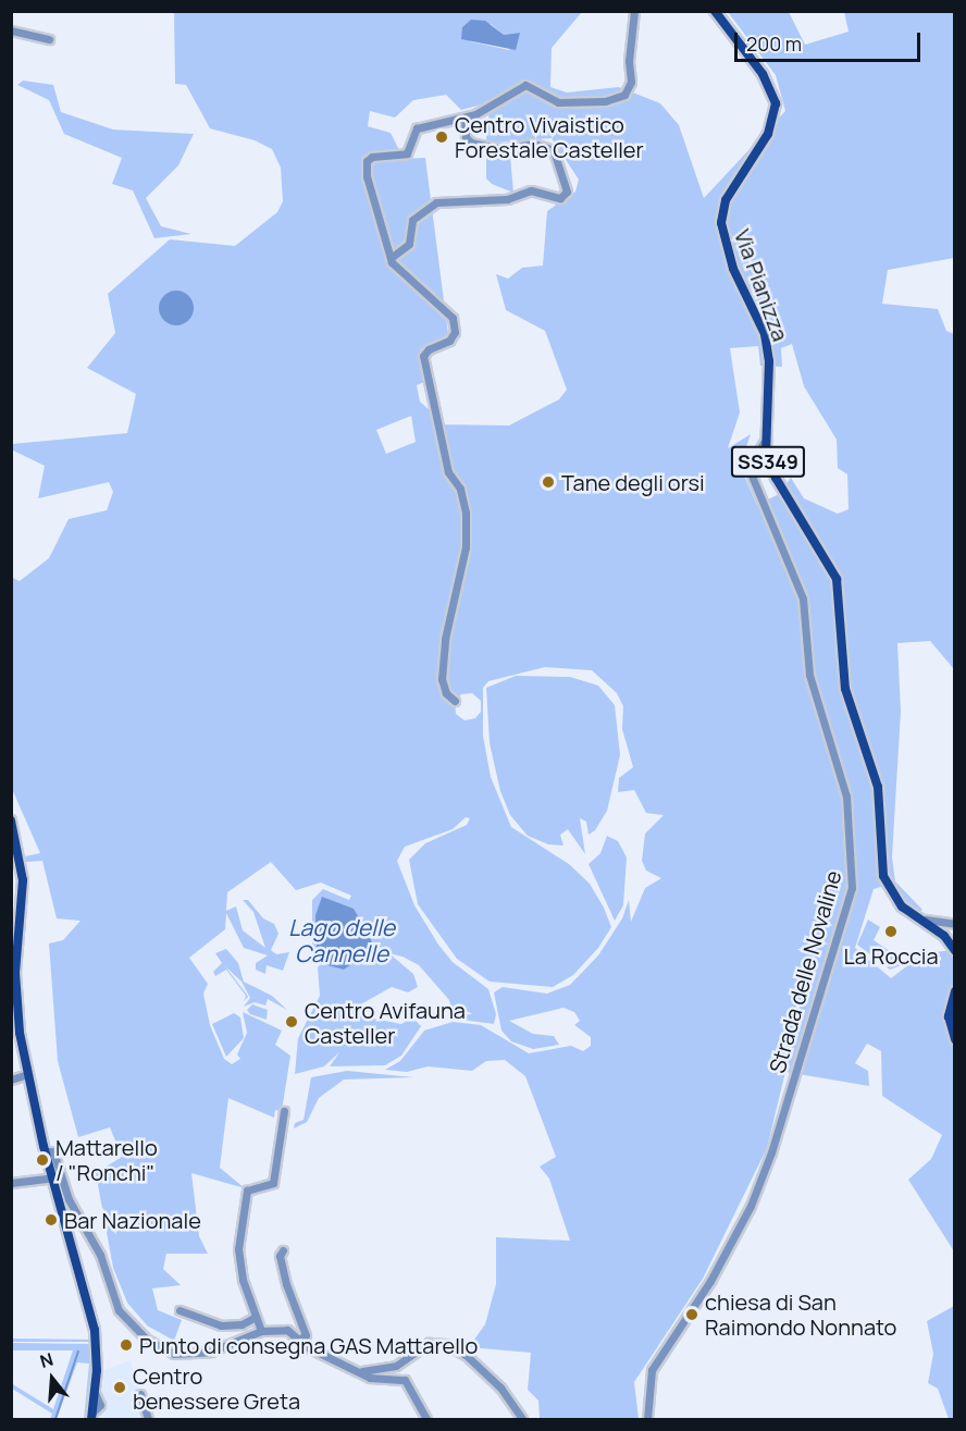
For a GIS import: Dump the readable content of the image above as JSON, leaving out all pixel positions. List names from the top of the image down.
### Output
{
  "streets": {
    "main road": ["Via Pianizza", "SS349"],
    "street": ["Strada delle Novaline"]
  },
  "crossings": [
    ["Via Pianizza", "SS349"],
    ["Via Pianizza", "Strada delle Novaline"]
  ],
  "water": ["Lago delle Cannelle"],
  "places": [
    "Centro Vivaistico Forestale Casteller",
    "Tane degli orsi",
    "La Roccia",
    "Centro Avifauna Casteller",
    "Mattarello / \"Ronchi\"",
    "Bar Nazionale",
    "chiesa di San Raimondo Nonnato",
    "Punto di consegna GAS Mattarello",
    "Centro benessere Greta"
  ],
  "scale_bar": "200 m",
  "north": "top"
}
